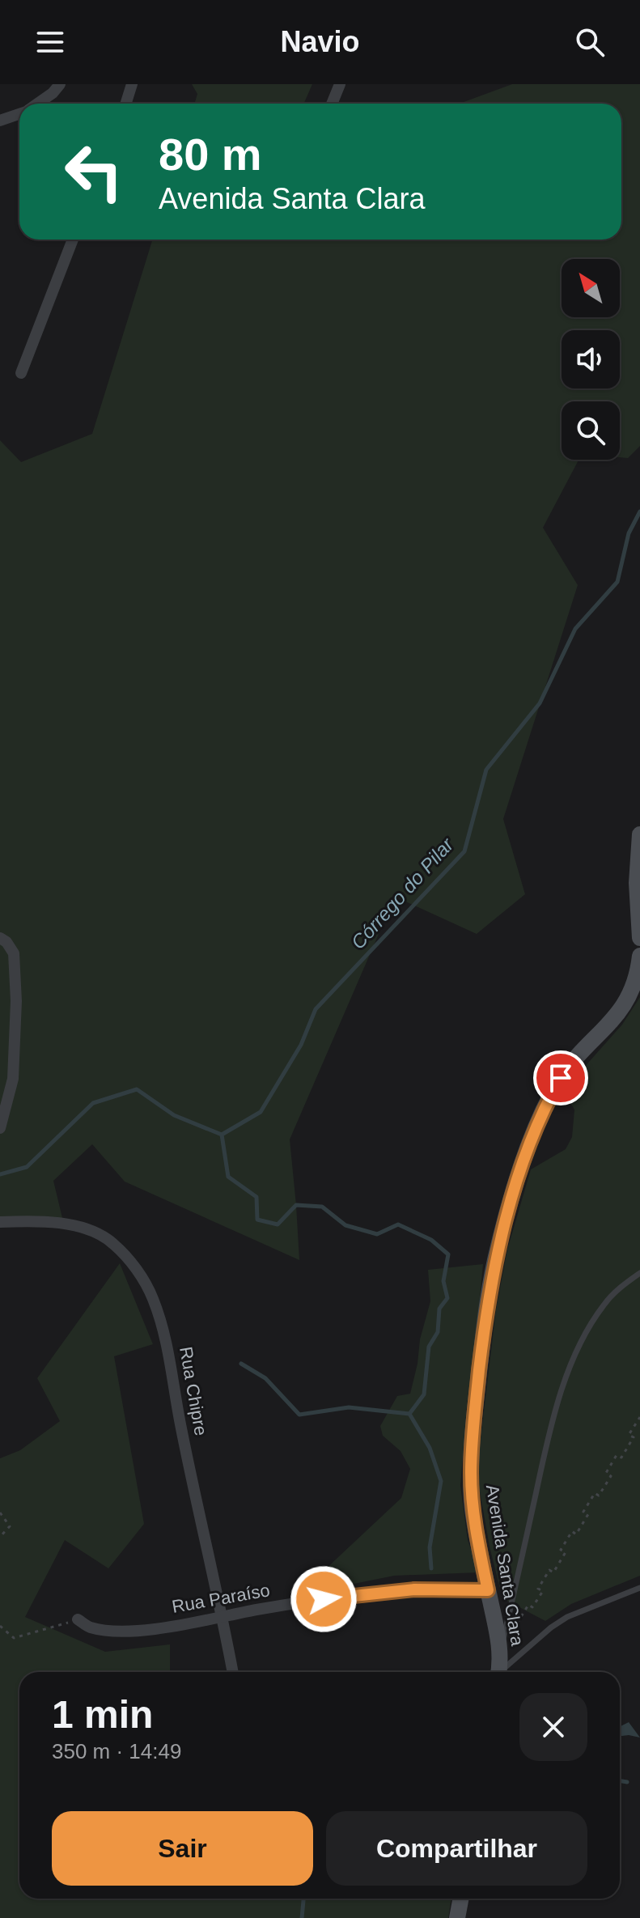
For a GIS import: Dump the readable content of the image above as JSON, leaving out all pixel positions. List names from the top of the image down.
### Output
{
  "streets": {
    "street": ["Rua Chipre", "Avenida Santa Clara", "Rua Paraíso"]
  },
  "crossings": [
    ["Rua Chipre", "Rua Paraíso"],
    ["Avenida Santa Clara", "Rua Paraíso"]
  ],
  "water": ["Córrego do Pilar"],
  "north": "top left",
  "page": {
    "header": "Navio",
    "turn": ["80 m", "Avenida Santa Clara"],
    "heading": ["1 min", "350 m · 14:49"],
    "buttons": ["Sair", "Compartilhar"]
  }
}
